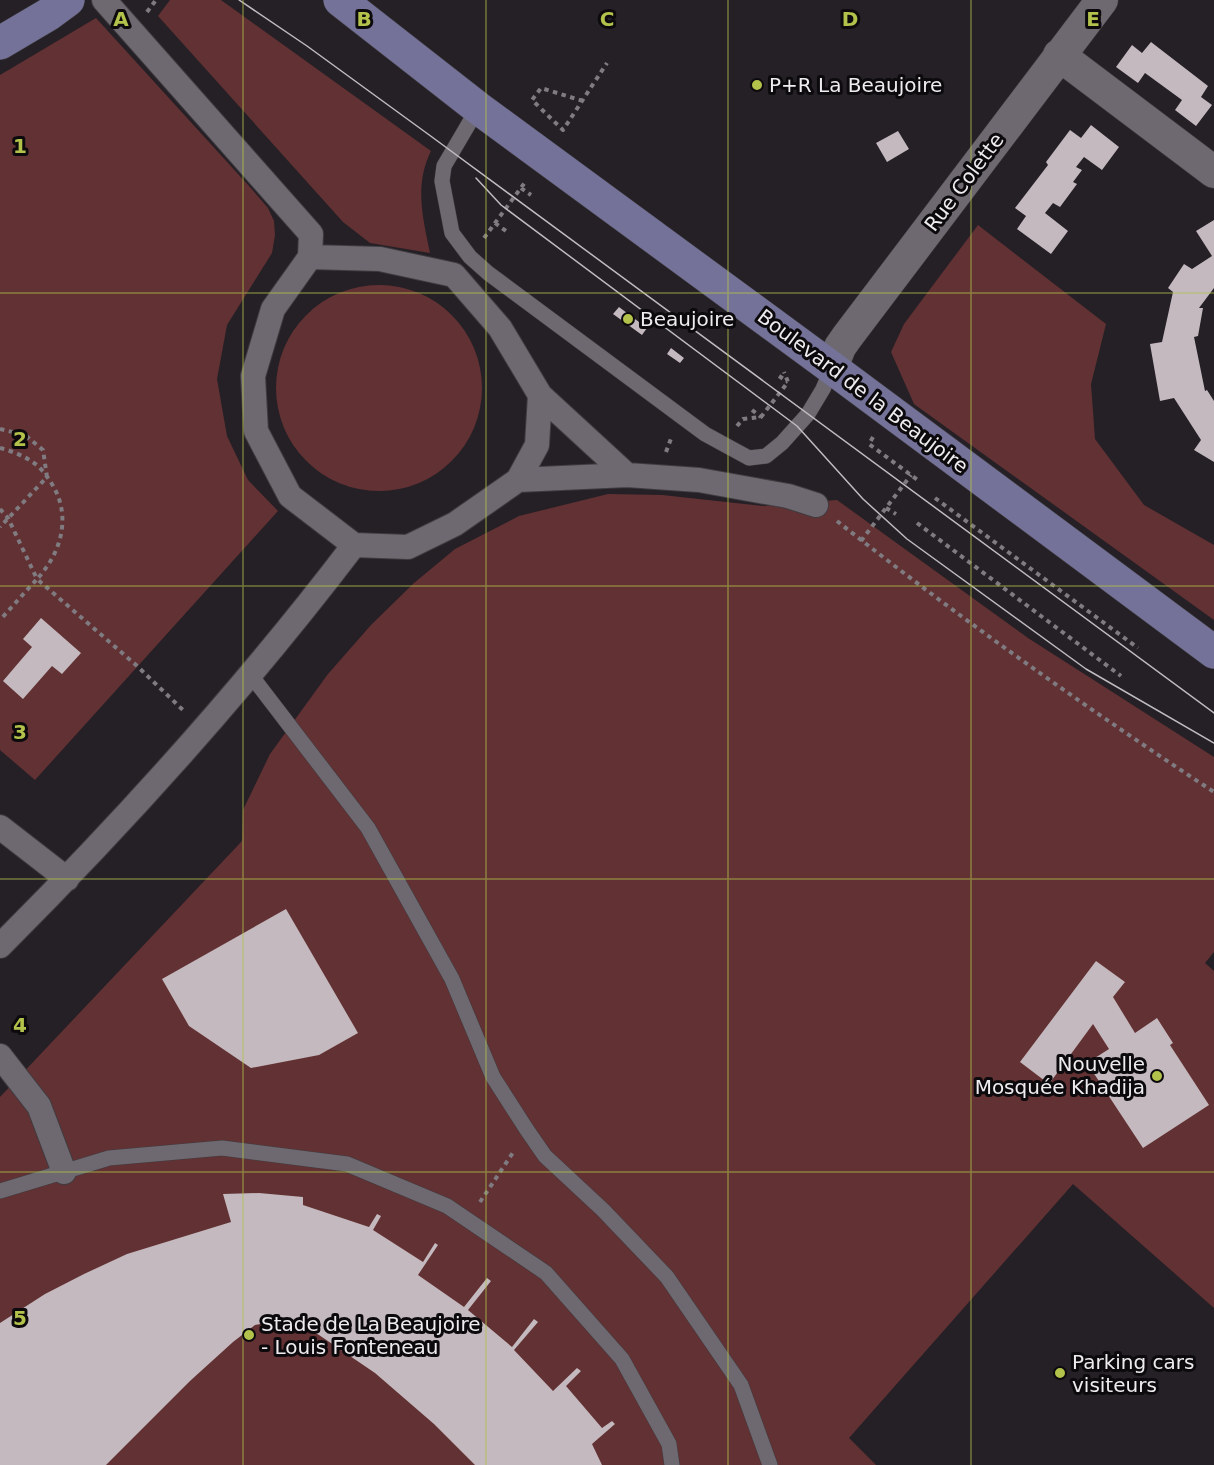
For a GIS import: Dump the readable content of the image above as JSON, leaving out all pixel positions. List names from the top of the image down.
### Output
{
  "streets": {
    "main road": ["Boulevard de la Beaujoire"],
    "street": ["Rue Colette"]
  },
  "crossings": [
    ["Rue Colette", "Boulevard de la Beaujoire"]
  ],
  "places": [
    "P+R La Beaujoire",
    "Beaujoire",
    "Nouvelle Mosquée Khadija",
    "Stade de La Beaujoire - Louis Fonteneau",
    "Parking cars visiteurs"
  ],
  "grid": {
    "columns": [
      "A",
      "B",
      "C",
      "D",
      "E"
    ],
    "rows": [
      "1",
      "2",
      "3",
      "4",
      "5"
    ]
  }
}
